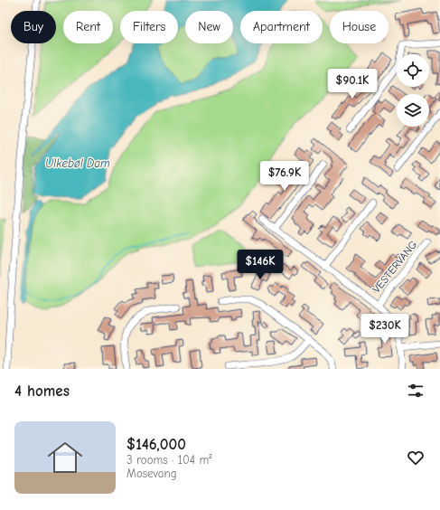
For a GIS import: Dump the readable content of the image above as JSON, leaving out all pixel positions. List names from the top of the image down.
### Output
{
  "streets": {
    "street": ["VESTERVANG"]
  },
  "water": ["Ulkebøl Dam"],
  "page": {
    "chip": [
      "Buy",
      "Rent",
      "Filters",
      "New",
      "Apartment",
      "House"
    ],
    "price": [
      "$90.1K",
      "$76.9K",
      "$146K",
      "$230K"
    ],
    "heading": "4 homes",
    "list": [
      {
        "name": "$146,000",
        "note": "3 rooms · 104 m² · Mosevang"
      }
    ]
  }
}
